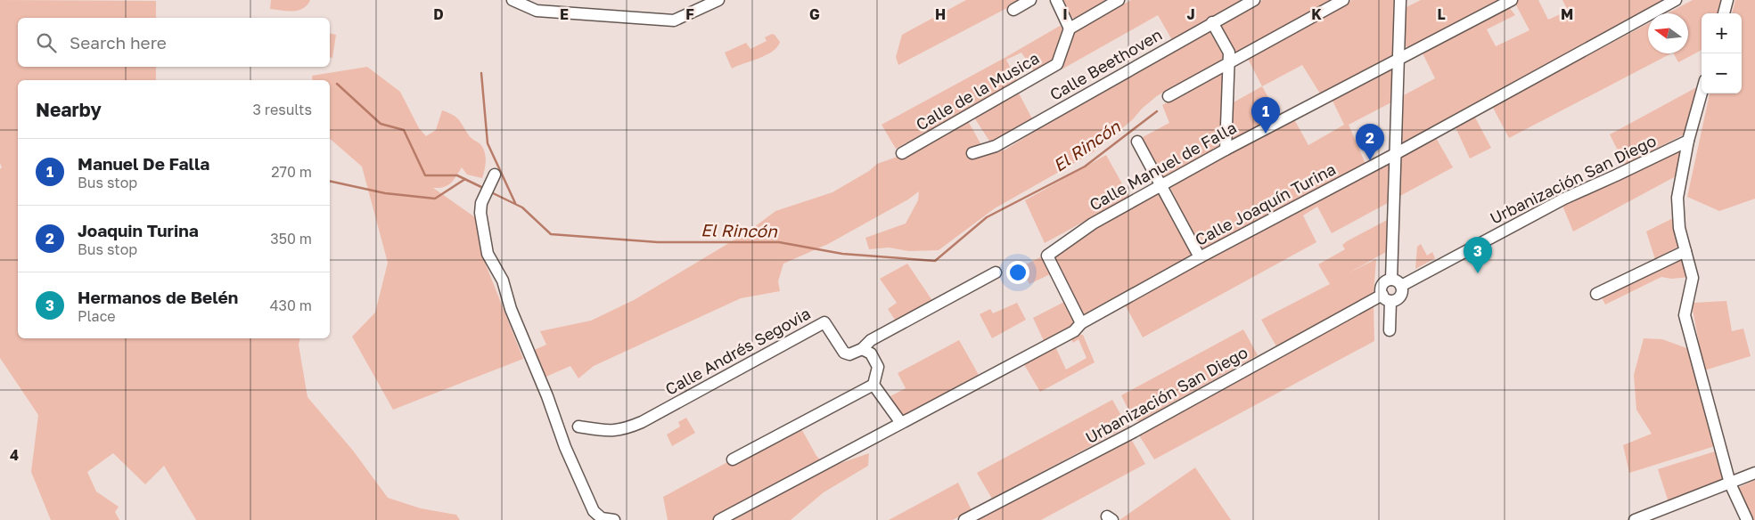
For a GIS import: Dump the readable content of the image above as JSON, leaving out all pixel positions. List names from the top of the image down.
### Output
{
  "streets": {
    "street": [
      "Calle Beethoven",
      "Calle de la Musica",
      "Calle Manuel de Falla",
      "Urbanización San Diego",
      "Calle Joaquín Turina",
      "Calle Andrés Segovia"
    ]
  },
  "crossings": [
    ["Calle Manuel de Falla", "Calle Joaquín Turina"]
  ],
  "water": ["El Rincón"],
  "north": "left",
  "page": {
    "map_buttons": ["+", "−"],
    "search": "Search here",
    "heading": ["Nearby", "3 results"],
    "pins": ["1", "2", "3"],
    "list": [
      {
        "mark": "1",
        "name": "Manuel De Falla",
        "note": "Bus stop",
        "value": "270 m"
      },
      {
        "mark": "2",
        "name": "Joaquin Turina",
        "note": "Bus stop",
        "value": "350 m"
      },
      {
        "mark": "3",
        "name": "Hermanos de Belén",
        "note": "Place",
        "value": "430 m"
      }
    ]
  },
  "grid": {
    "columns": [
      "D",
      "E",
      "F",
      "G",
      "H",
      "I",
      "J",
      "K",
      "L",
      "M"
    ],
    "rows": ["4"]
  }
}
